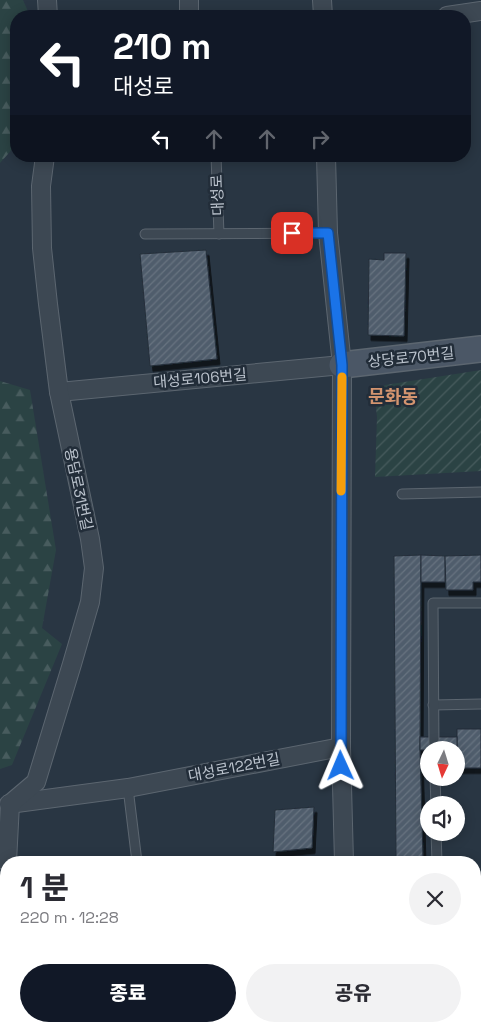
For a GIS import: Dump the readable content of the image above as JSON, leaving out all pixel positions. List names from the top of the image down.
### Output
{
  "streets": {
    "street": [
      "상당로70번길",
      "대성로106번길",
      "용담로31번길",
      "대성로122번길"
    ],
    "lane": ["대성로"]
  },
  "crossings": [
    ["상당로70번길", "대성로106번길"],
    ["대성로106번길", "용담로31번길"],
    ["용담로31번길", "대성로122번길"]
  ],
  "districts": ["문화동"],
  "north": "bottom",
  "page": {
    "turn": ["210 m", "대성로"],
    "heading": ["1 분", "220 m · 12:28"],
    "buttons": ["종료", "공유"]
  }
}
